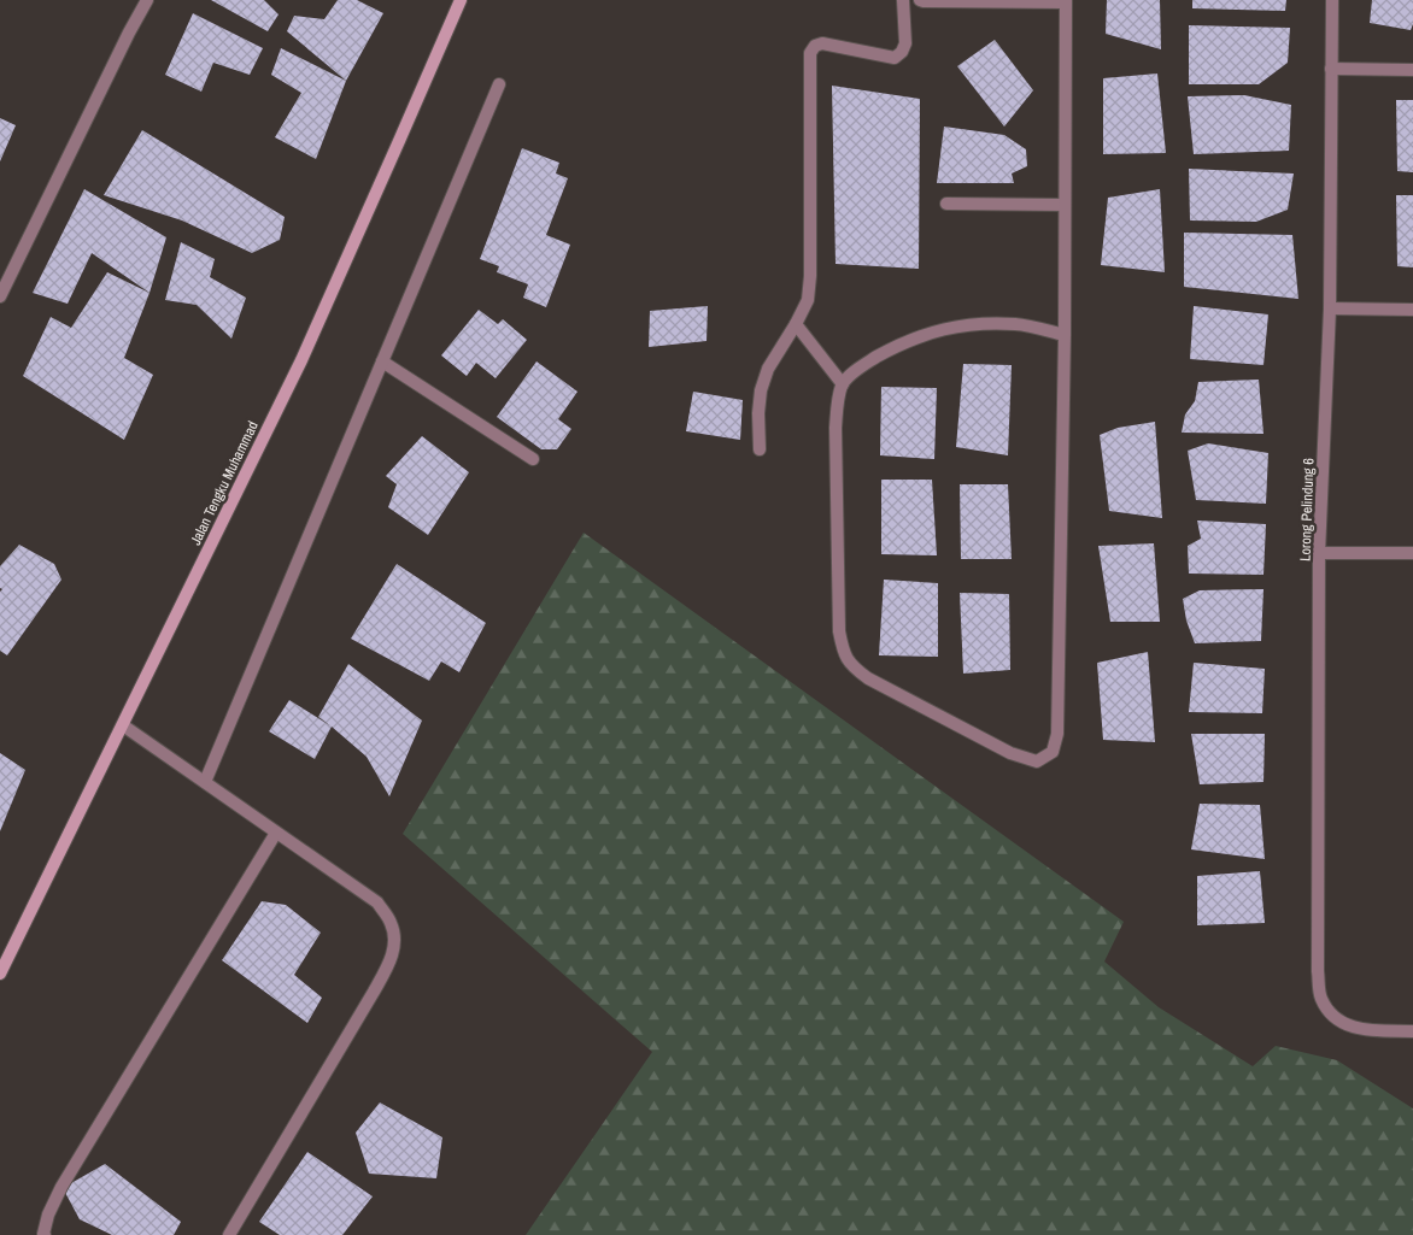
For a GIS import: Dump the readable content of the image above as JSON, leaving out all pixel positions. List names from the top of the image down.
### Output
{
  "streets": {
    "main road": ["Jalan Tengku Muhammad"],
    "street": ["Lorong Pelindung 6"]
  }
}
